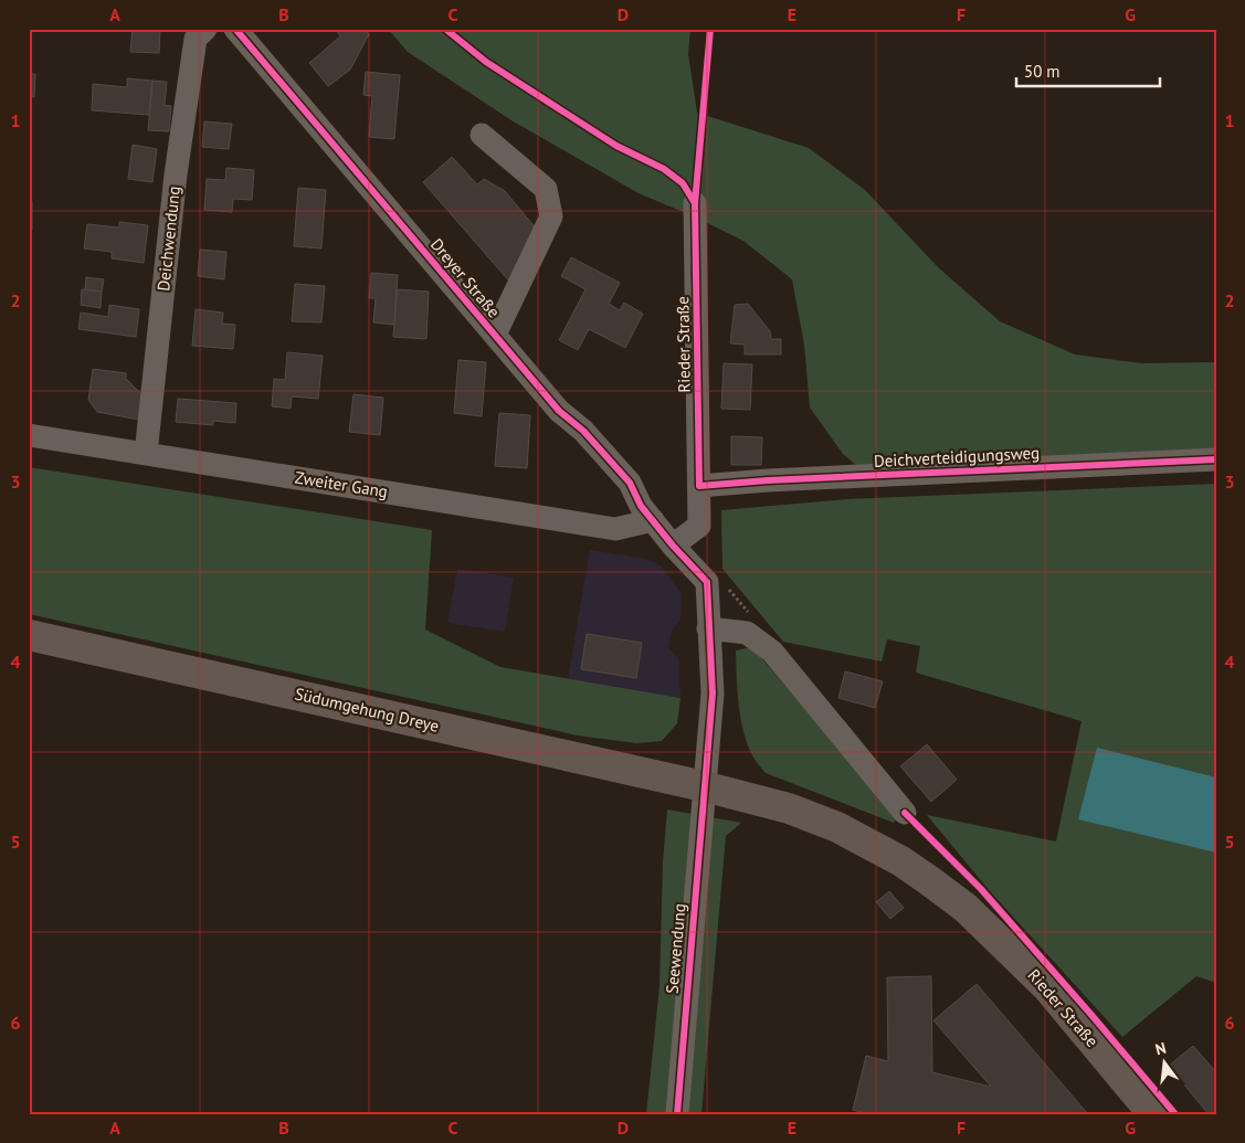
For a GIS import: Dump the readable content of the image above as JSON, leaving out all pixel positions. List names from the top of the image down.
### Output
{
  "streets": {
    "main road": ["Rieder Straße", "Südumgehung Dreye"],
    "street": [
      "Deichwendung",
      "Dreyer Straße",
      "Deichverteidigungsweg",
      "Zweiter Gang",
      "Seewendung"
    ]
  },
  "crossings": [
    ["Deichwendung", "Zweiter Gang"],
    ["Dreyer Straße", "Rieder Straße"],
    ["Dreyer Straße", "Zweiter Gang"],
    ["Rieder Straße", "Deichverteidigungsweg"],
    ["Rieder Straße", "Südumgehung Dreye"],
    ["Südumgehung Dreye", "Seewendung"]
  ],
  "scale_bar": "50 m",
  "north": "top",
  "grid": {
    "columns": [
      "A",
      "B",
      "C",
      "D",
      "E",
      "F",
      "G"
    ],
    "rows": [
      "1",
      "2",
      "3",
      "4",
      "5",
      "6"
    ]
  }
}
